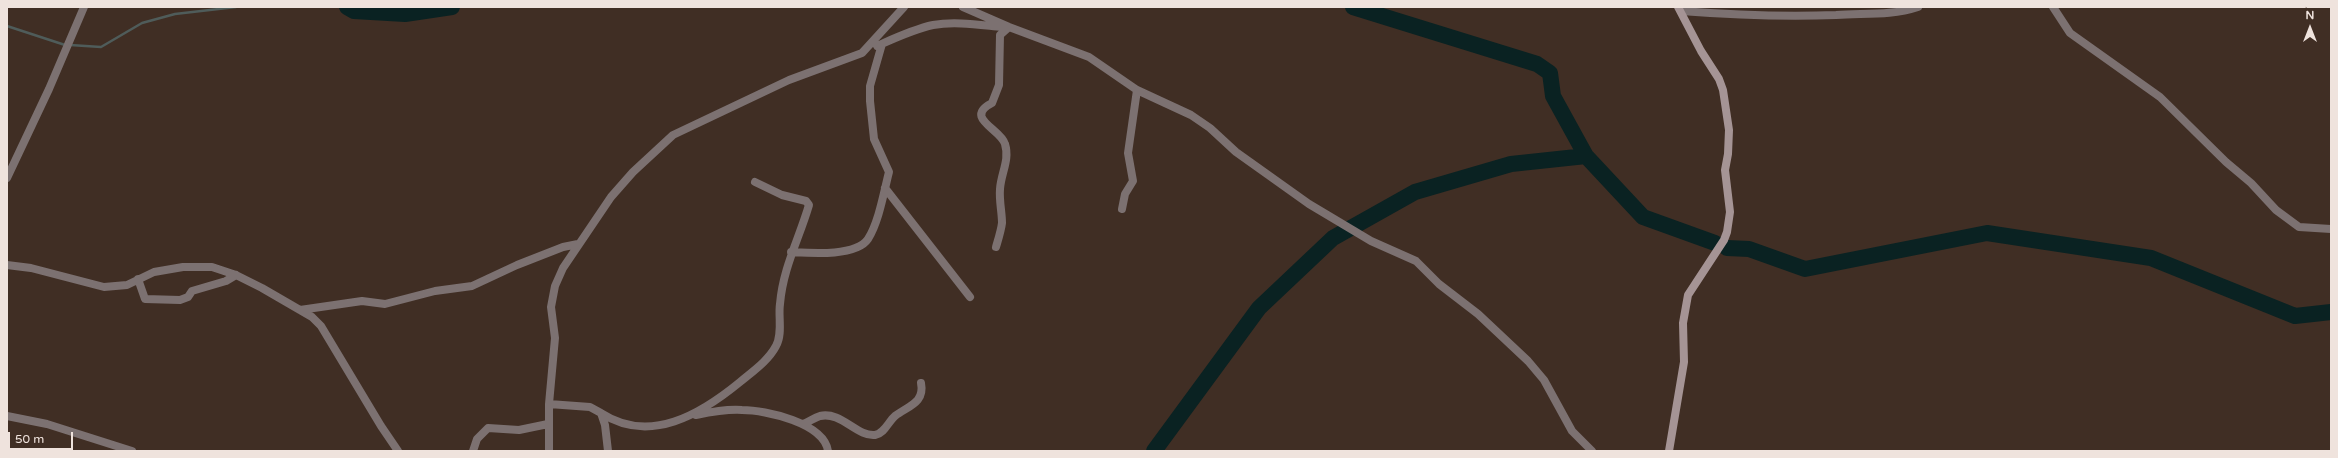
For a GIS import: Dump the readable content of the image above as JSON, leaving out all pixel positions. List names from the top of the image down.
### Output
{
  "scale_bar": "50 m",
  "north": "top"
}
